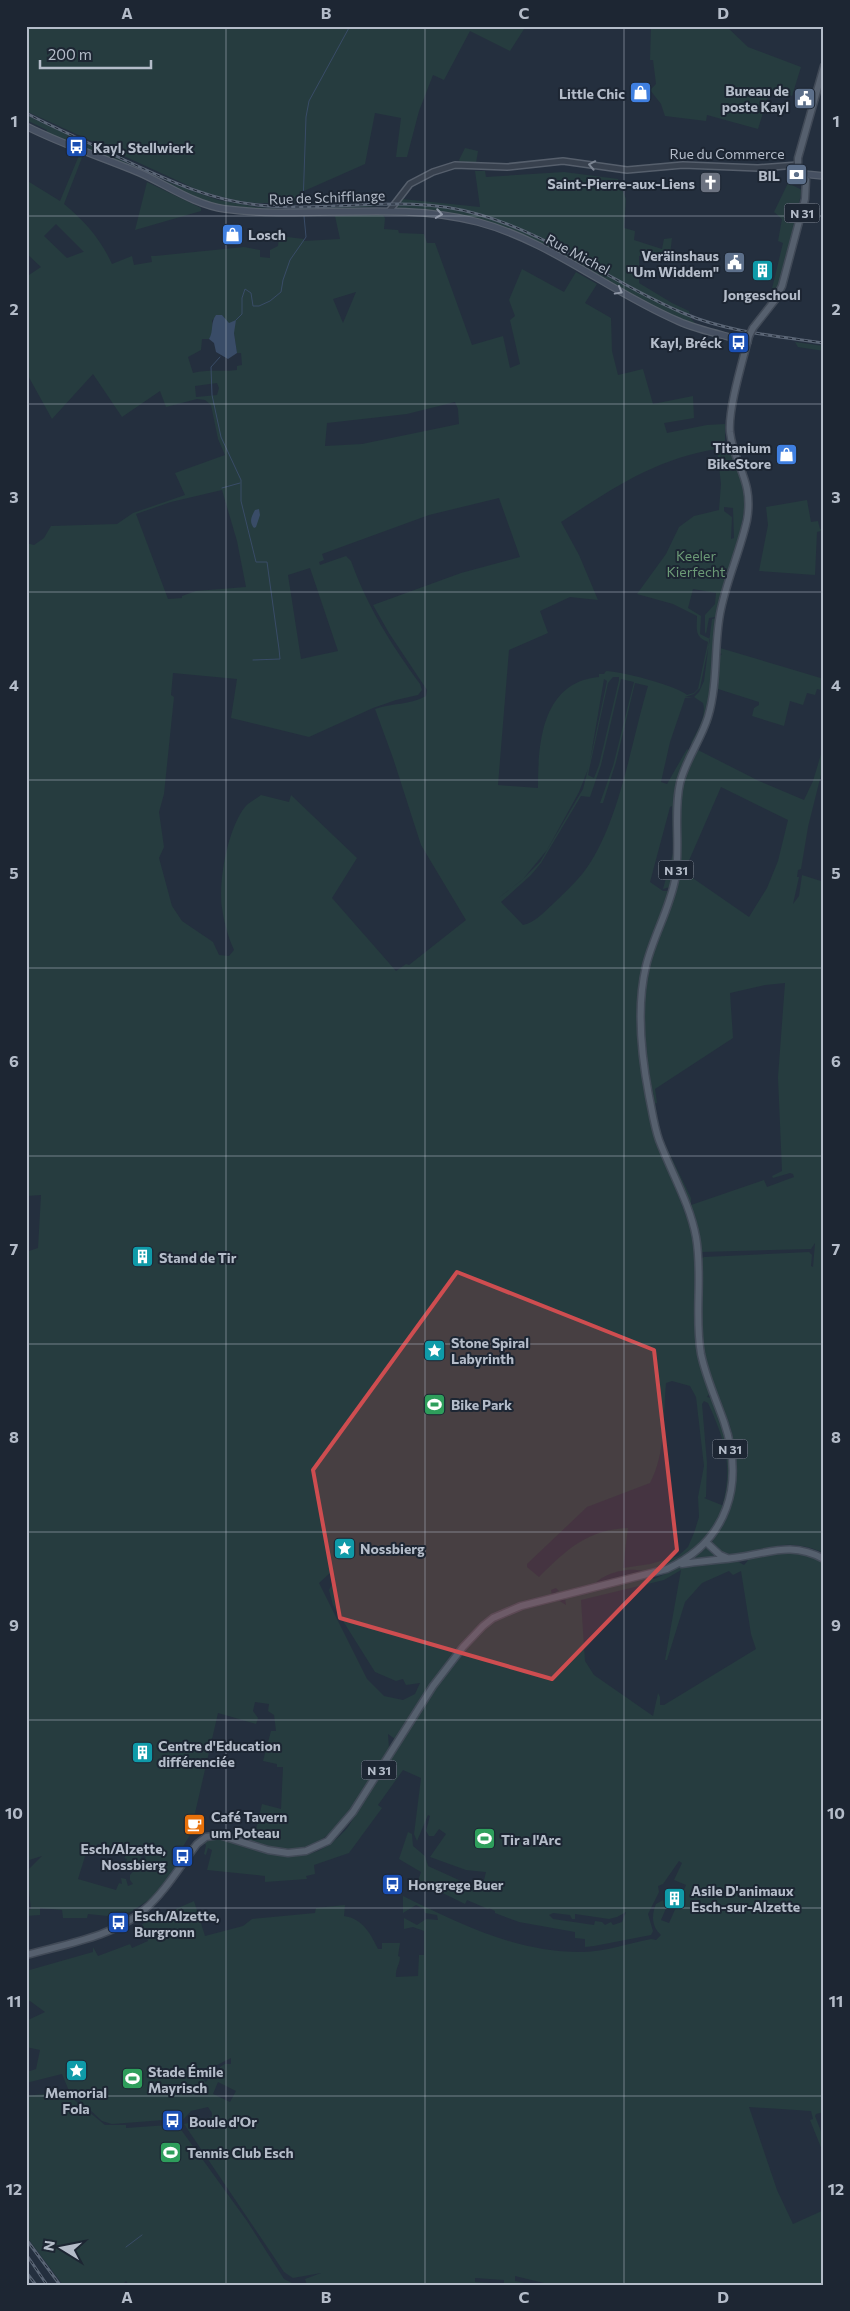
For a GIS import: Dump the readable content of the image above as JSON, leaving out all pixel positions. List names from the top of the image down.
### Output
{
  "streets": {
    "main road": ["Rue de Schifflange", "N 31", "Rue Michel"],
    "street": ["Rue du Commerce"]
  },
  "crossings": [
    ["Rue du Commerce", "Rue de Schifflange"],
    ["Rue de Schifflange", "Rue Michel"],
    ["N 31", "Rue Michel"]
  ],
  "one_way": ["Rue de Schifflange", "Rue Michel"],
  "parks": ["Keeler Kierfecht"],
  "places": {
    "shop": ["Little Chic", "Losch", "Titanium BikeStore"],
    "public building": ["Bureau de poste Kayl", "Veräinshaus \"Um Widdem\""],
    "bus stop": [
      "Kayl, Stellwierk",
      "Kayl, Bréck",
      "Esch/Alzette, Nossbierg",
      "Hongrege Buer",
      "Esch/Alzette, Burgronn",
      "Boule d'Or"
    ],
    "bank": ["BIL"],
    "church": ["Saint-Pierre-aux-Liens"],
    "building": [
      "Jongeschoul",
      "Stand de Tir",
      "Centre d'Education différenciée",
      "Asile D'animaux Esch-sur-Alzette"
    ],
    "place": ["Stone Spiral Labyrinth", "Nossbierg", "Memorial Fola"],
    "sports": [
      "Bike Park",
      "Tir a l'Arc",
      "Stade Émile Mayrisch",
      "Tennis Club Esch"
    ],
    "cafe": ["Café Tavern um Poteau"]
  },
  "scale_bar": "200 m",
  "north": "left",
  "grid": {
    "columns": [
      "A",
      "B",
      "C",
      "D"
    ],
    "rows": [
      "1",
      "2",
      "3",
      "4",
      "5",
      "6",
      "7",
      "8",
      "9",
      "10",
      "11",
      "12"
    ]
  }
}
